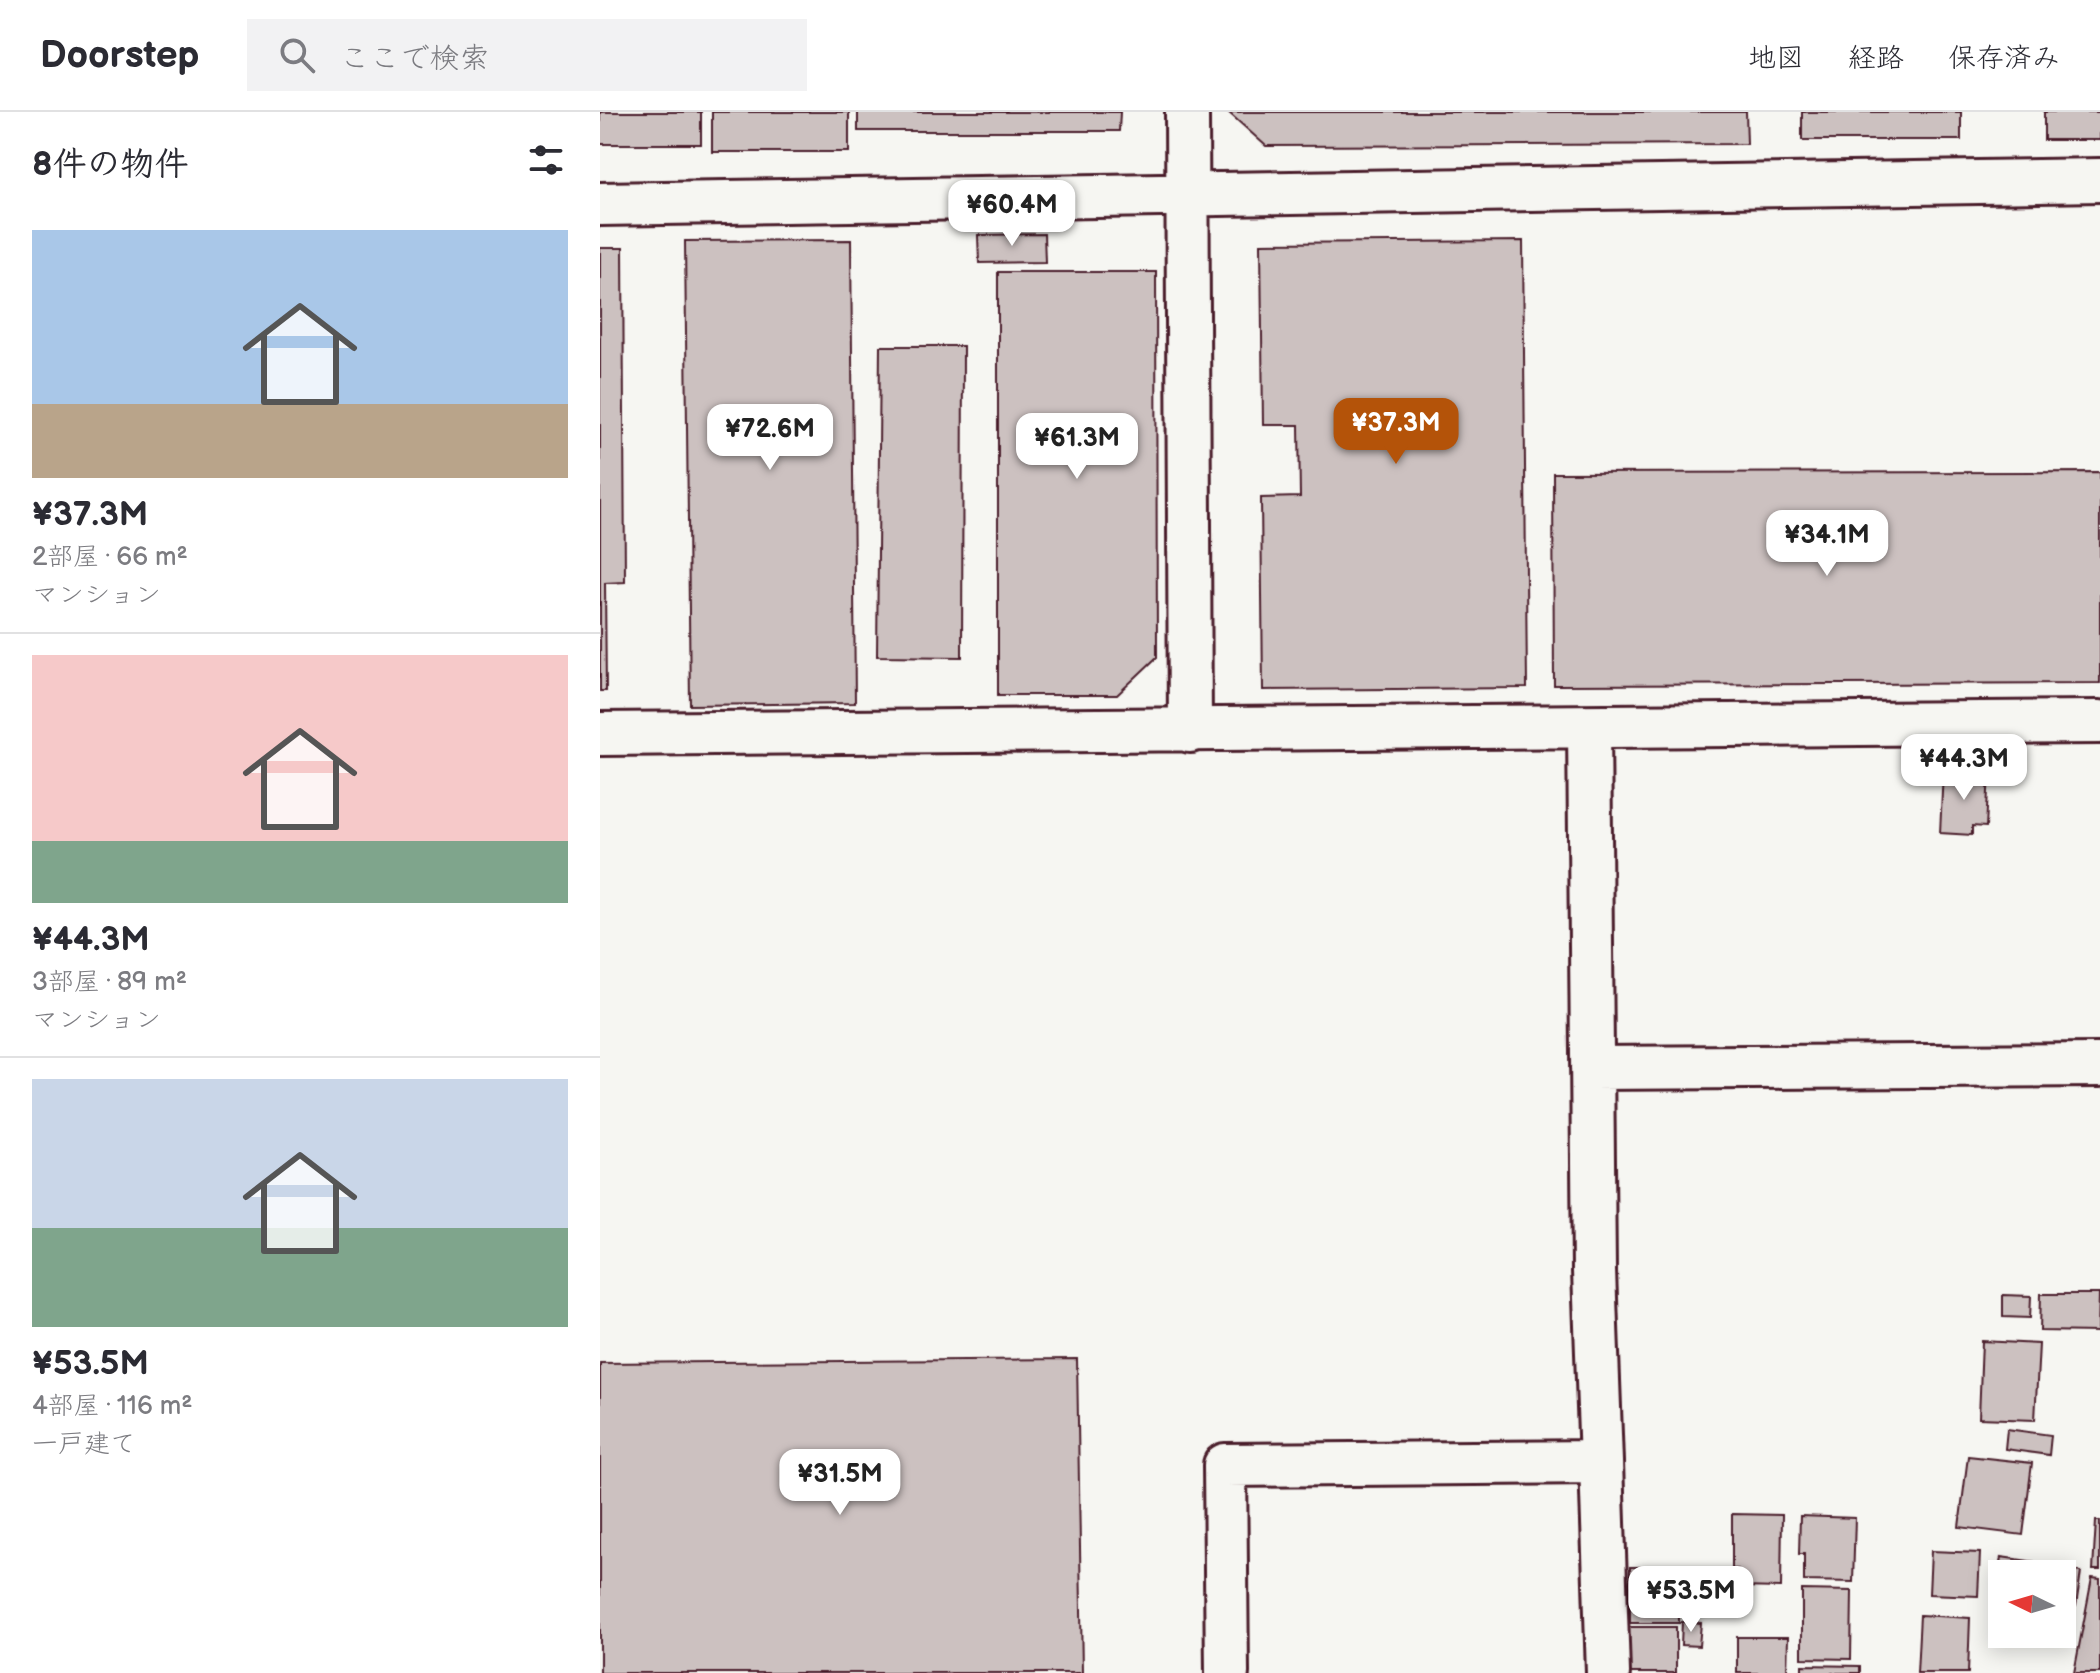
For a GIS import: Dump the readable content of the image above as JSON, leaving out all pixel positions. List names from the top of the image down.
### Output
{
  "north": "left",
  "page": {
    "header": "Doorstep",
    "search": "ここで検索",
    "nav": ["地図", "経路", "保存済み"],
    "heading": "8件の物件",
    "price": [
      "¥60.4M",
      "¥37.3M",
      "¥72.6M",
      "¥61.3M",
      "¥34.1M",
      "¥44.3M",
      "¥31.5M",
      "¥53.5M"
    ],
    "list": [
      {
        "name": "¥37.3M",
        "note": "2部屋 · 66 m² · マンション"
      },
      {
        "name": "¥44.3M",
        "note": "3部屋 · 89 m² · マンション"
      },
      {
        "name": "¥53.5M",
        "note": "4部屋 · 116 m² · 一戸建て"
      }
    ]
  }
}
